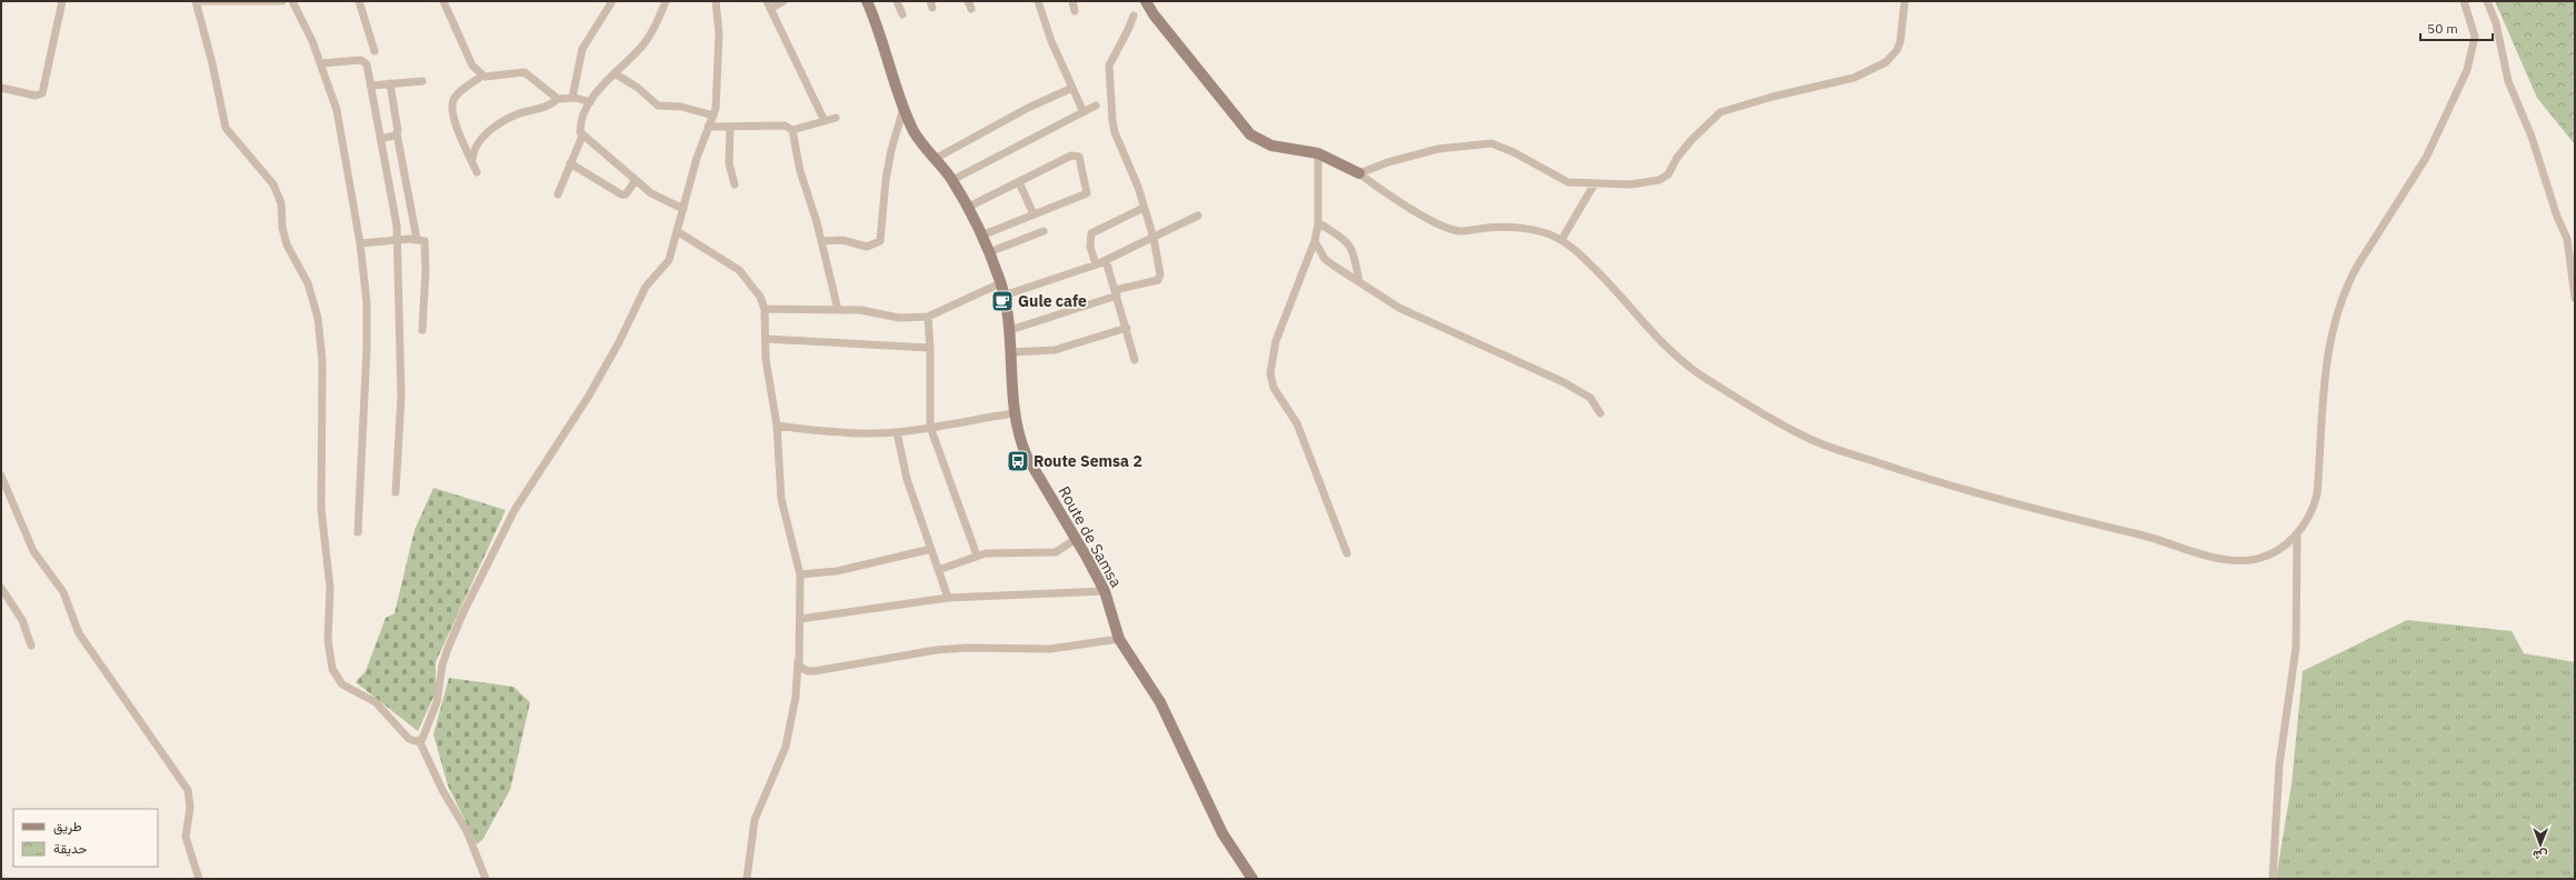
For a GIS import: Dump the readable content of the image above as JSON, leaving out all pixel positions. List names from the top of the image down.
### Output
{
  "streets": {
    "street": ["Route de Samsa"]
  },
  "places": {
    "cafe": ["Gule cafe"],
    "bus stop": ["Route Semsa 2"]
  },
  "legend": ["طريق", "حديقة"],
  "scale_bar": "50 m",
  "north": "bottom"
}
